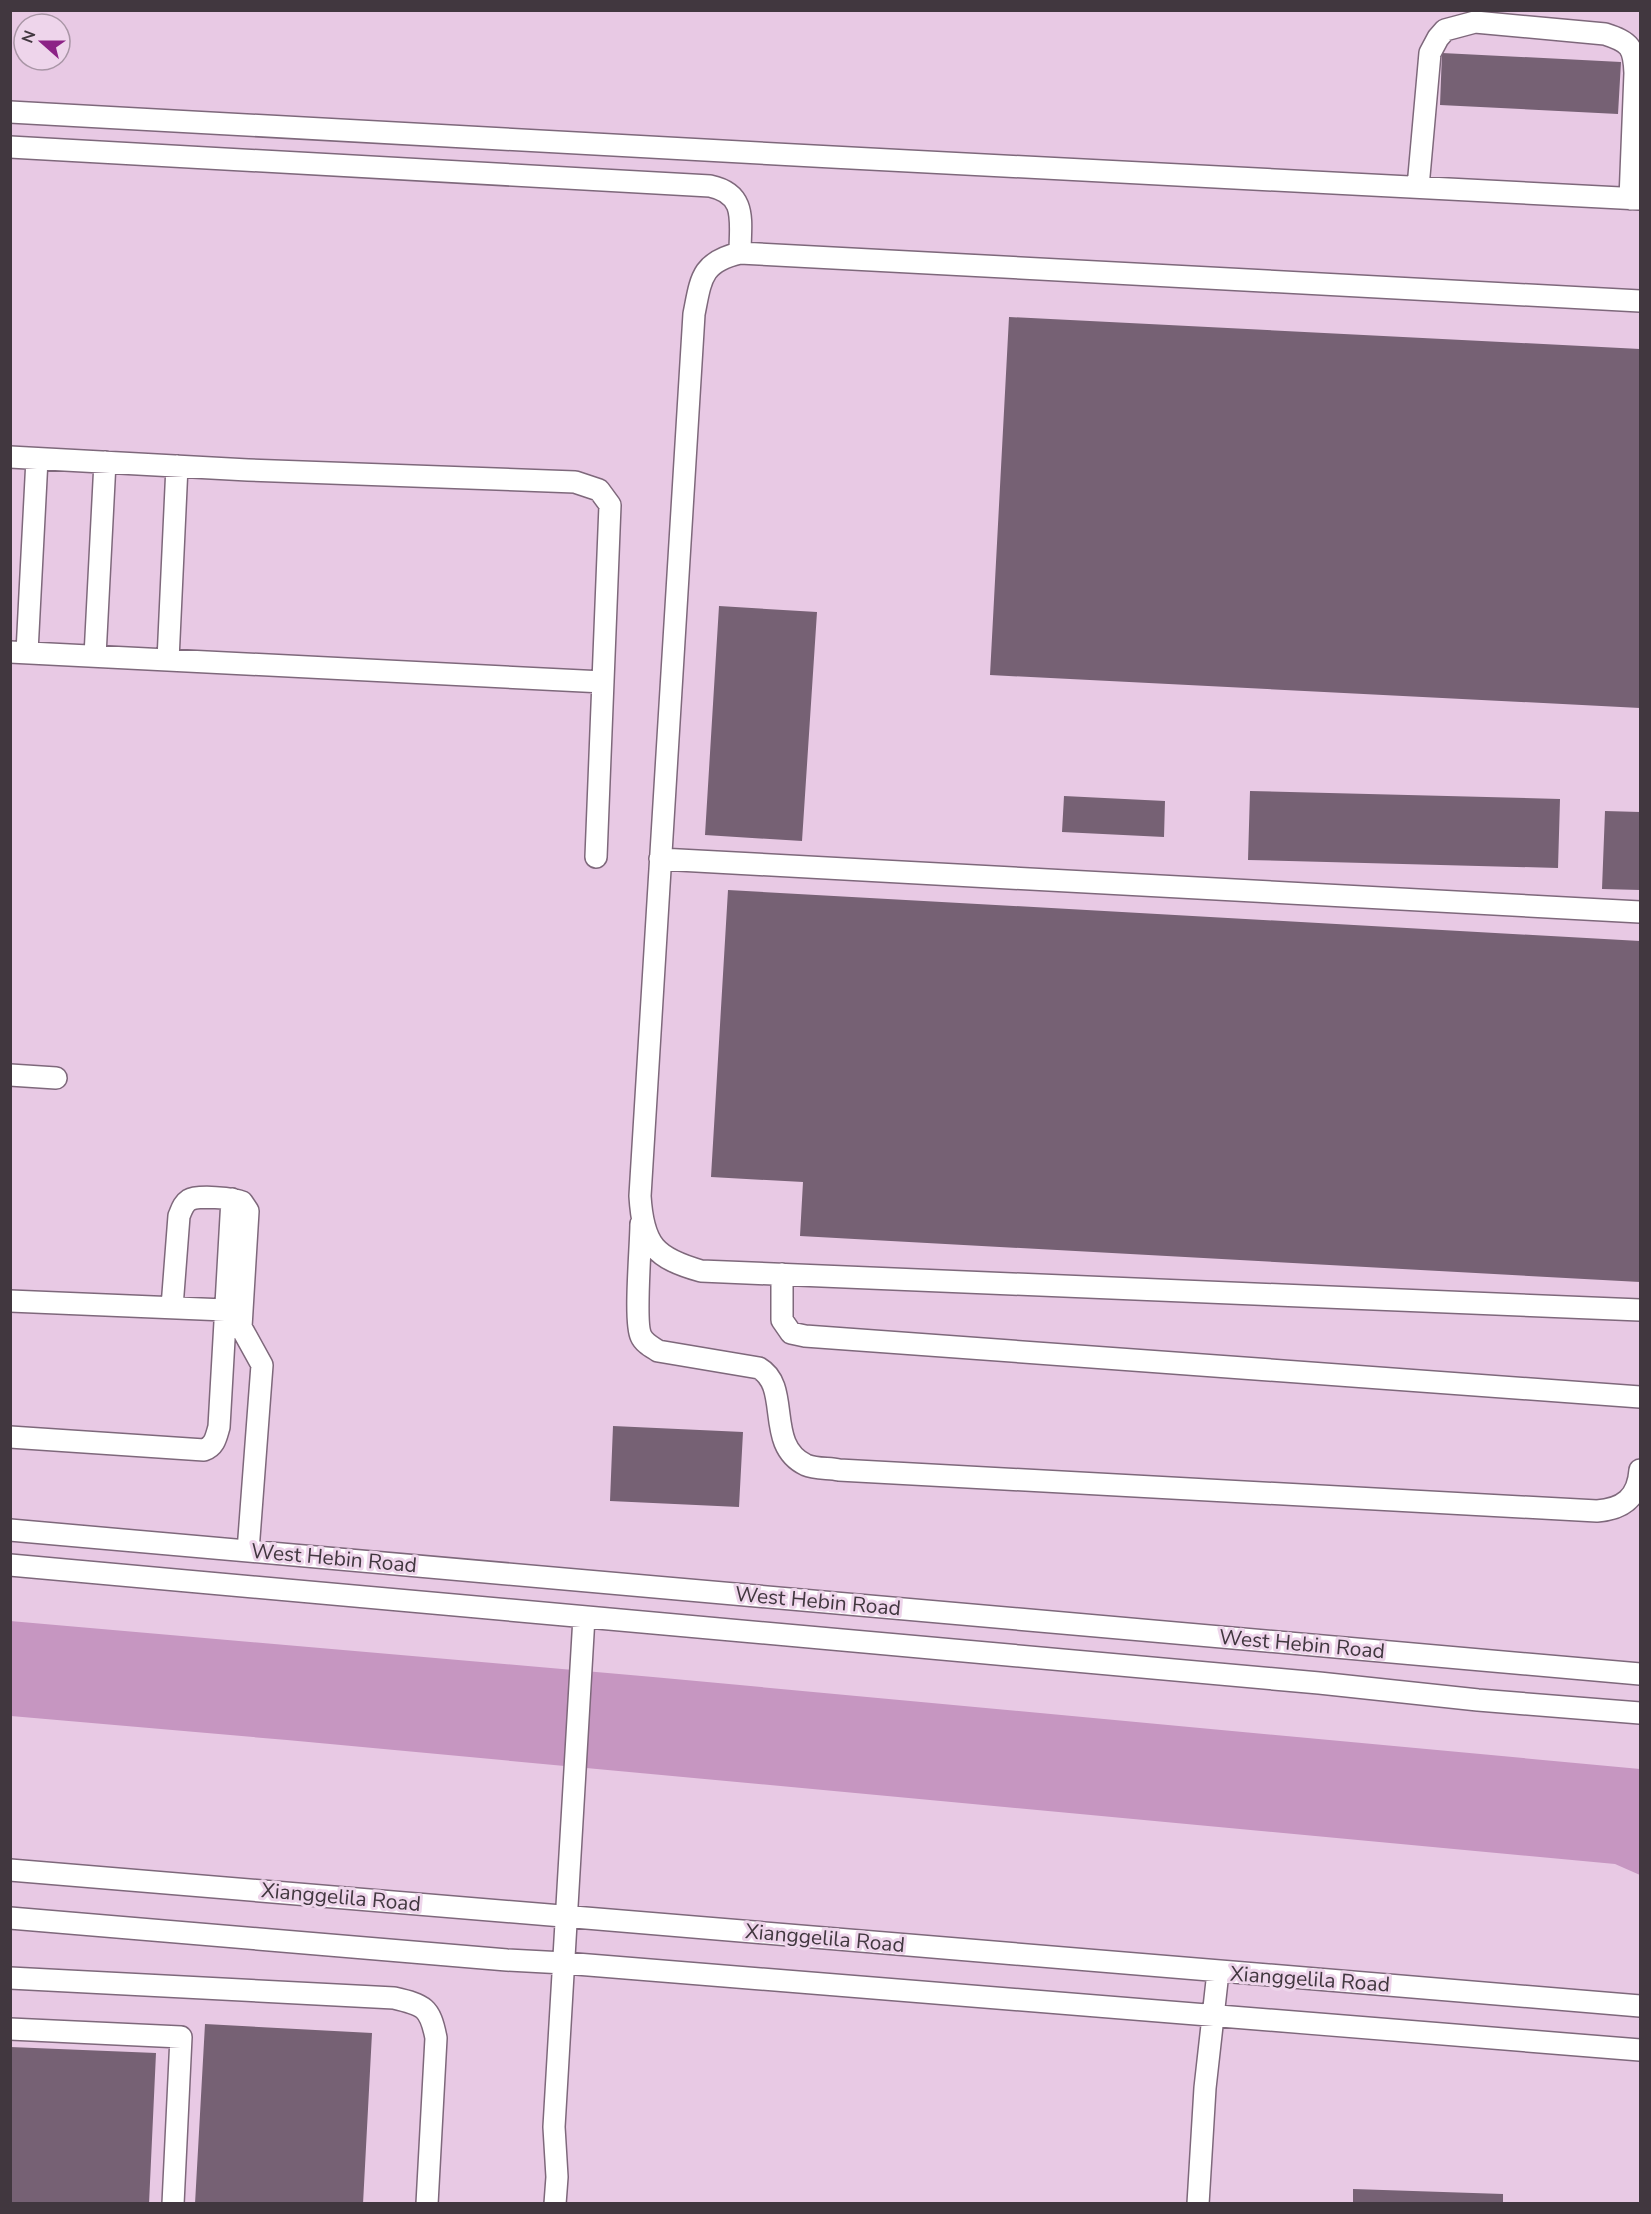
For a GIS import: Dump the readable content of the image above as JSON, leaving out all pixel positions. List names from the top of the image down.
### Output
{
  "streets": {
    "street": ["West Hebin Road", "Xianggelila Road"]
  },
  "north": "left"
}
